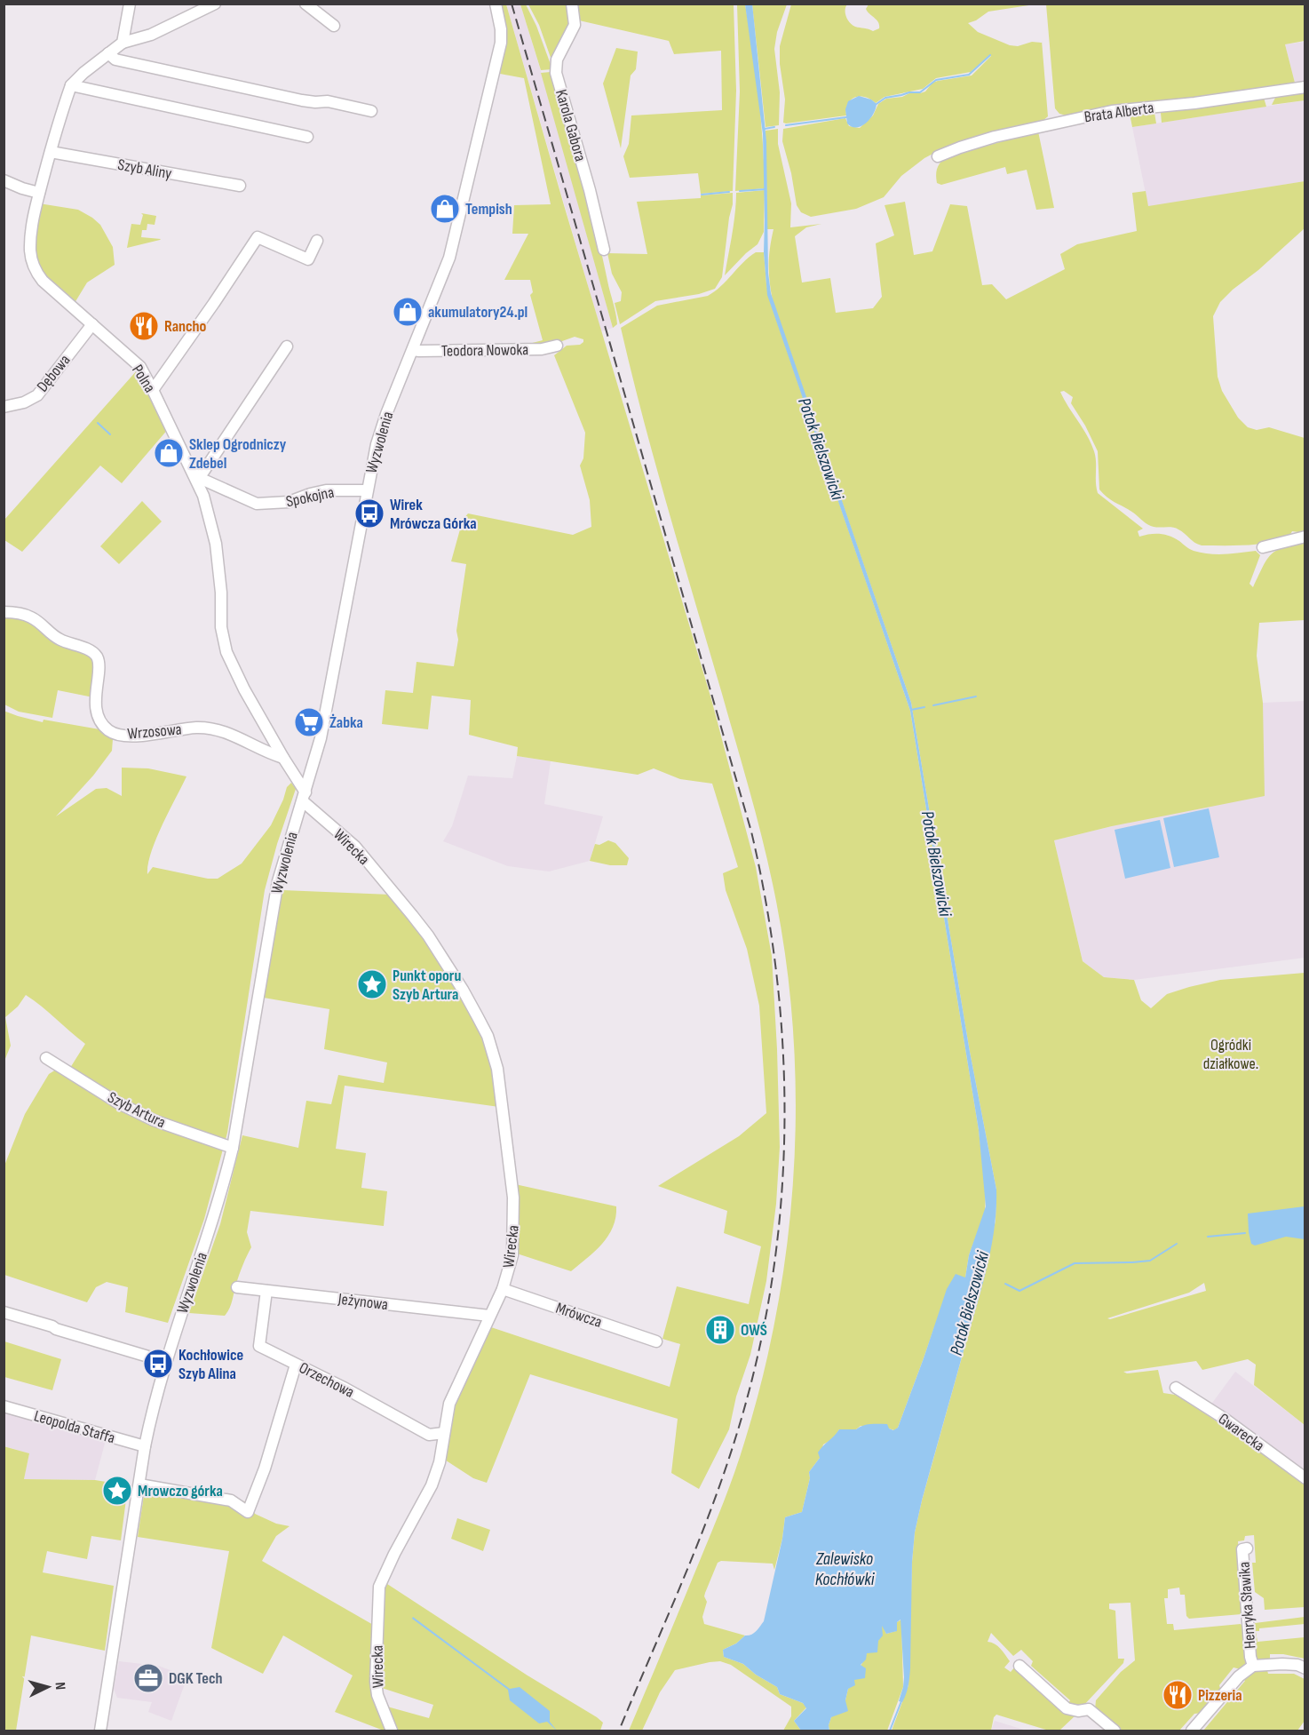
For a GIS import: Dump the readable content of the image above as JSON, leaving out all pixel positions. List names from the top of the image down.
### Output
{
  "streets": {
    "street": [
      "Brata Alberta",
      "Karola Gabora",
      "Szyb Aliny",
      "Teodora Nowoka",
      "Dębowa",
      "Polna",
      "Wyzwolenia",
      "Spokojna",
      "Wrzosowa",
      "Wirecka",
      "Szyb Artura",
      "Jeżynowa",
      "Mrówcza",
      "Orzechowa",
      "Leopolda Staffa",
      "Gwarecka",
      "Henryka Sławika"
    ]
  },
  "crossings": [
    ["Szyb Aliny", "Polna"],
    ["Teodora Nowoka", "Wyzwolenia"],
    ["Dębowa", "Polna"],
    ["Polna", "Wyzwolenia"],
    ["Polna", "Spokojna"],
    ["Polna", "Wrzosowa"],
    ["Polna", "Wirecka"],
    ["Wyzwolenia", "Spokojna"],
    ["Wyzwolenia", "Wirecka"],
    ["Wyzwolenia", "Szyb Artura"],
    ["Wyzwolenia", "Leopolda Staffa"],
    ["Wirecka", "Jeżynowa"],
    ["Wirecka", "Mrówcza"],
    ["Wirecka", "Orzechowa"],
    ["Jeżynowa", "Orzechowa"]
  ],
  "water": ["Potok Bielszowicki", "Zalewisko Kochłówki"],
  "parks": ["Ogródki działkowe."],
  "places": {
    "shop": ["Tempish", "akumulatory24.pl", "Sklep Ogrodniczy Zdebel"],
    "restaurant": ["Rancho", "Pizzeria"],
    "bus stop": ["Wirek Mrówcza Górka", "Kochłowice Szyb Alina"],
    "supermarket": ["Żabka"],
    "place": ["Punkt oporu Szyb Artura", "Mrowczo górka"],
    "building": ["OWŚ"],
    "office": ["DGK Tech"]
  },
  "north": "right"
}
